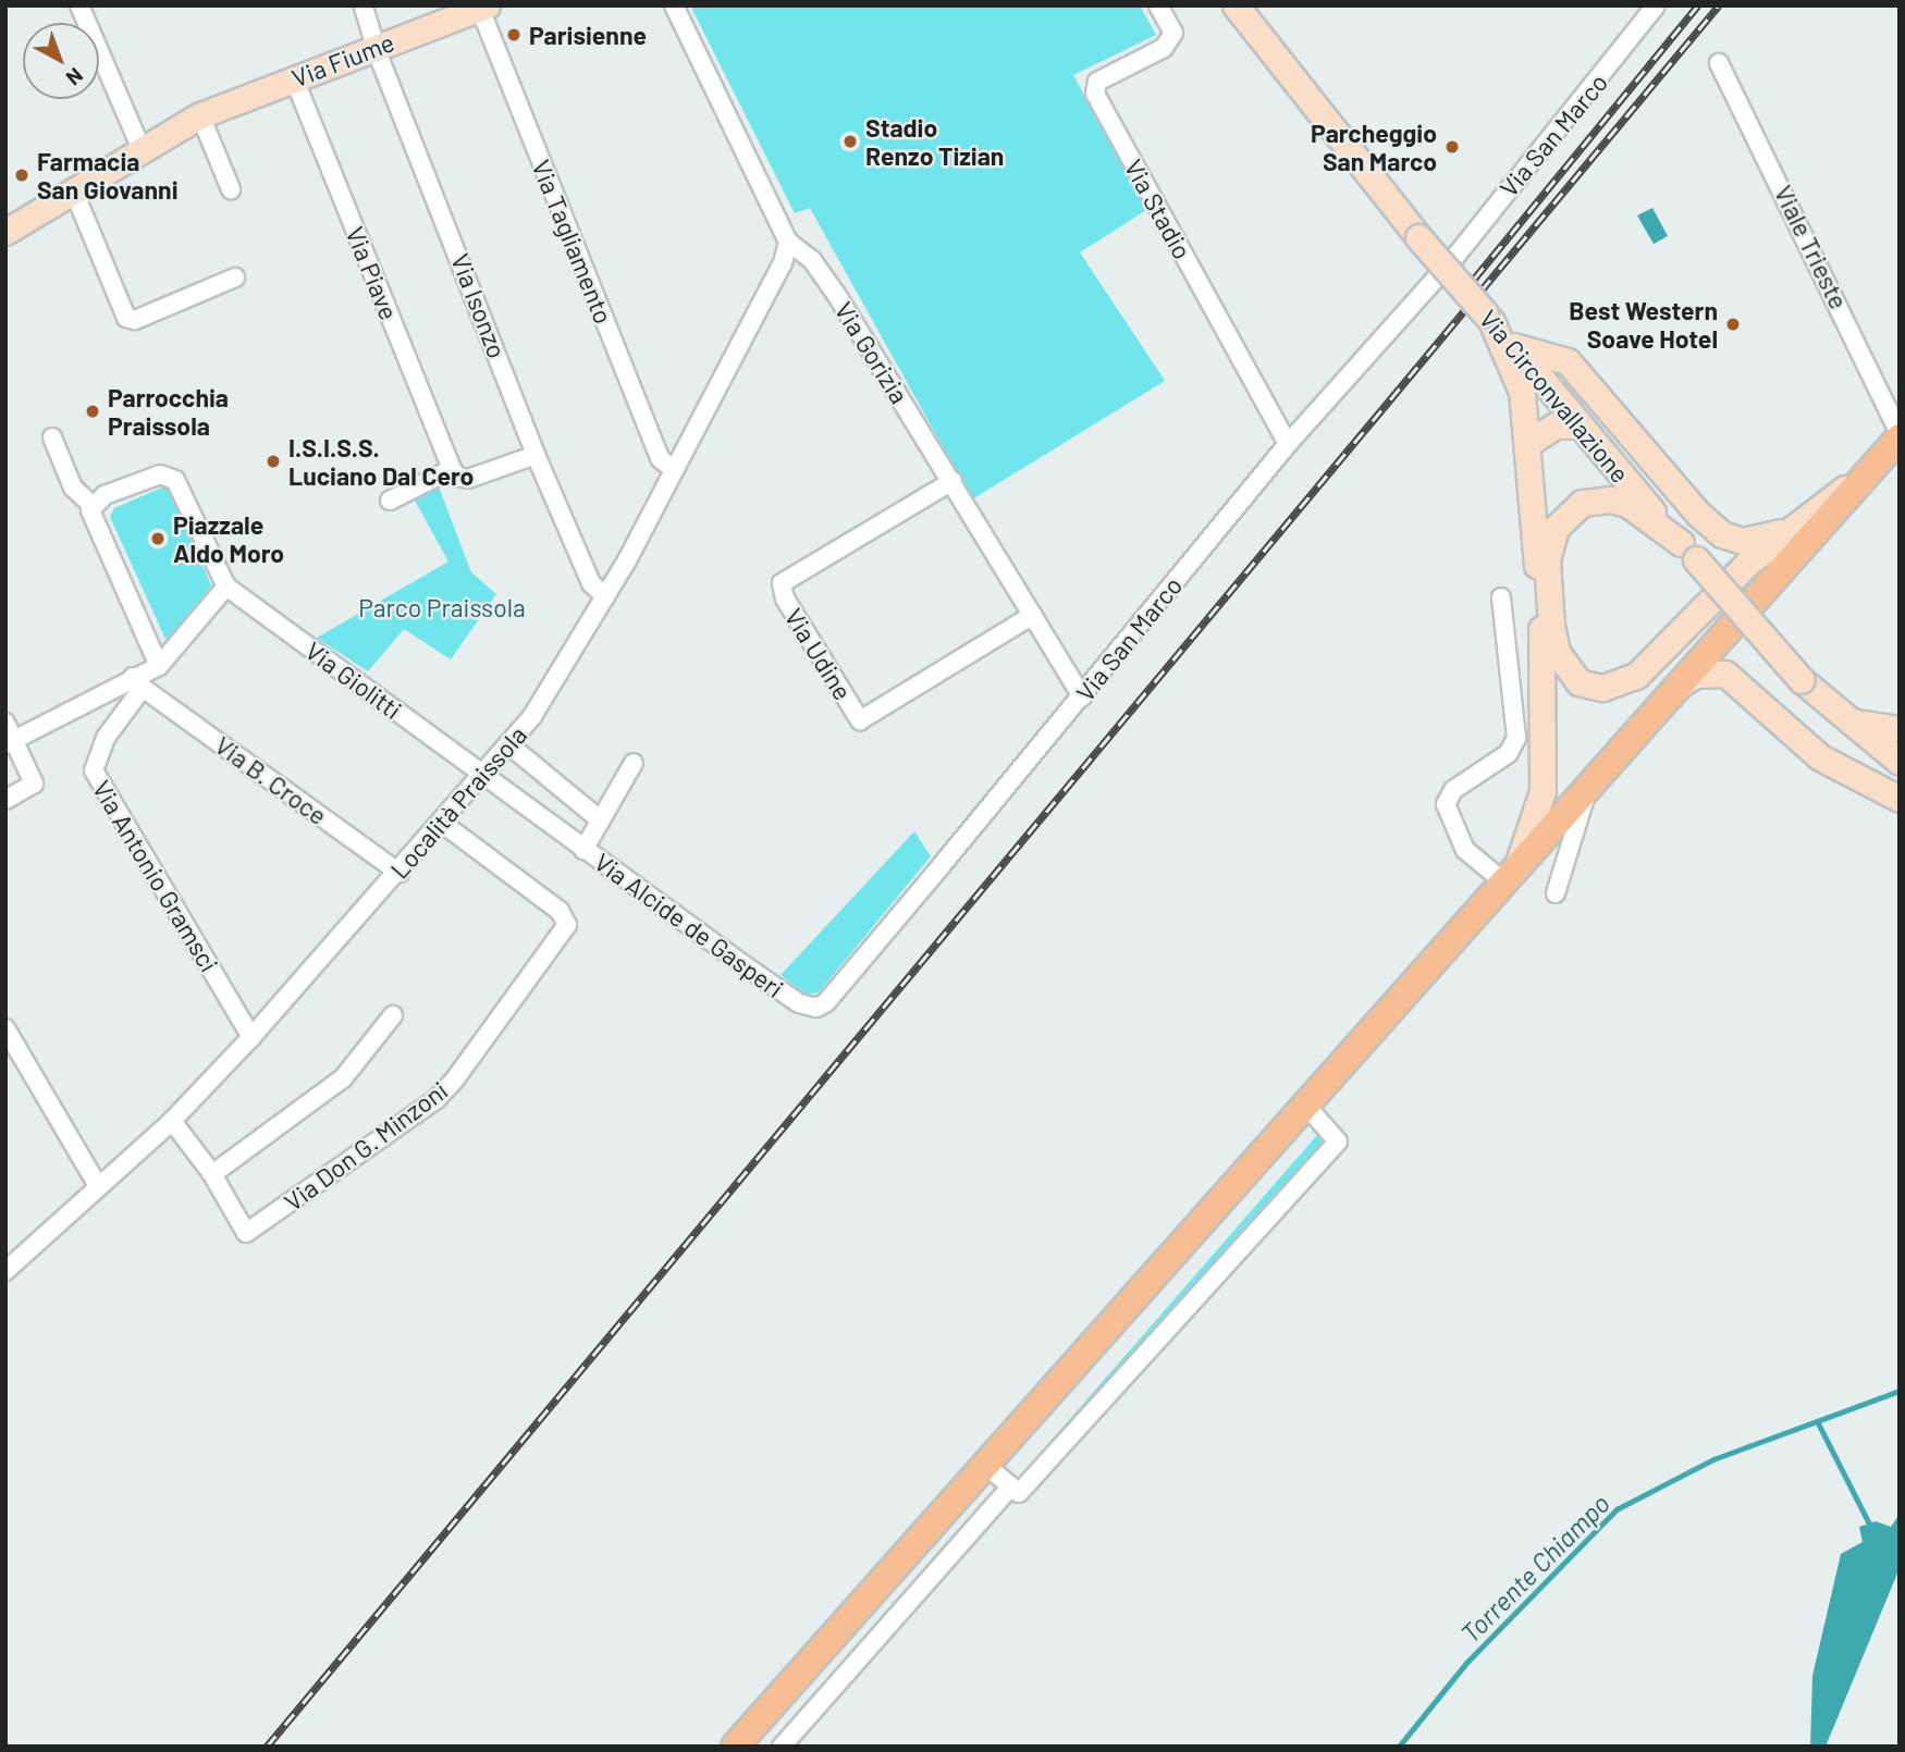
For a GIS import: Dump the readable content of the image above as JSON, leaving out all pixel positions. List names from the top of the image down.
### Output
{
  "streets": {
    "main road": ["Via Fiume", "Via Circonvallazione"],
    "street": [
      "Via San Marco",
      "Via Stadio",
      "Via Tagliamento",
      "Viale Trieste",
      "Via Piave",
      "Via Isonzo",
      "Via Gorizia",
      "Via Udine",
      "Via Giolitti",
      "Via B. Croce",
      "Località Praissola",
      "Via Antonio Gramsci",
      "Via Alcide de Gasperi",
      "Via Don G. Minzoni"
    ]
  },
  "crossings": [
    ["Via Fiume", "Via Tagliamento"],
    ["Via Fiume", "Via Piave"],
    ["Via Fiume", "Via Isonzo"],
    ["Via San Marco", "Via Stadio"],
    ["Via San Marco", "Via Gorizia"],
    ["Via San Marco", "Via Alcide de Gasperi"],
    ["Via Tagliamento", "Località Praissola"],
    ["Via Isonzo", "Località Praissola"],
    ["Via Gorizia", "Via Udine"],
    ["Via Gorizia", "Località Praissola"],
    ["Via Giolitti", "Località Praissola"],
    ["Via Giolitti", "Via Alcide de Gasperi"],
    ["Via B. Croce", "Località Praissola"],
    ["Via B. Croce", "Via Antonio Gramsci"],
    ["Località Praissola", "Via Antonio Gramsci"],
    ["Località Praissola", "Via Alcide de Gasperi"],
    ["Località Praissola", "Via Don G. Minzoni"]
  ],
  "water": ["Torrente Chiampo"],
  "parks": ["Parco Praissola"],
  "places": [
    "Parisienne",
    "Stadio Renzo Tizian",
    "Parcheggio San Marco",
    "Farmacia San Giovanni",
    "Best Western Soave Hotel",
    "Parrocchia Praissola",
    "I.S.I.S.S. Luciano Dal Cero",
    "Piazzale Aldo Moro"
  ],
  "north": "bottom right"
}
